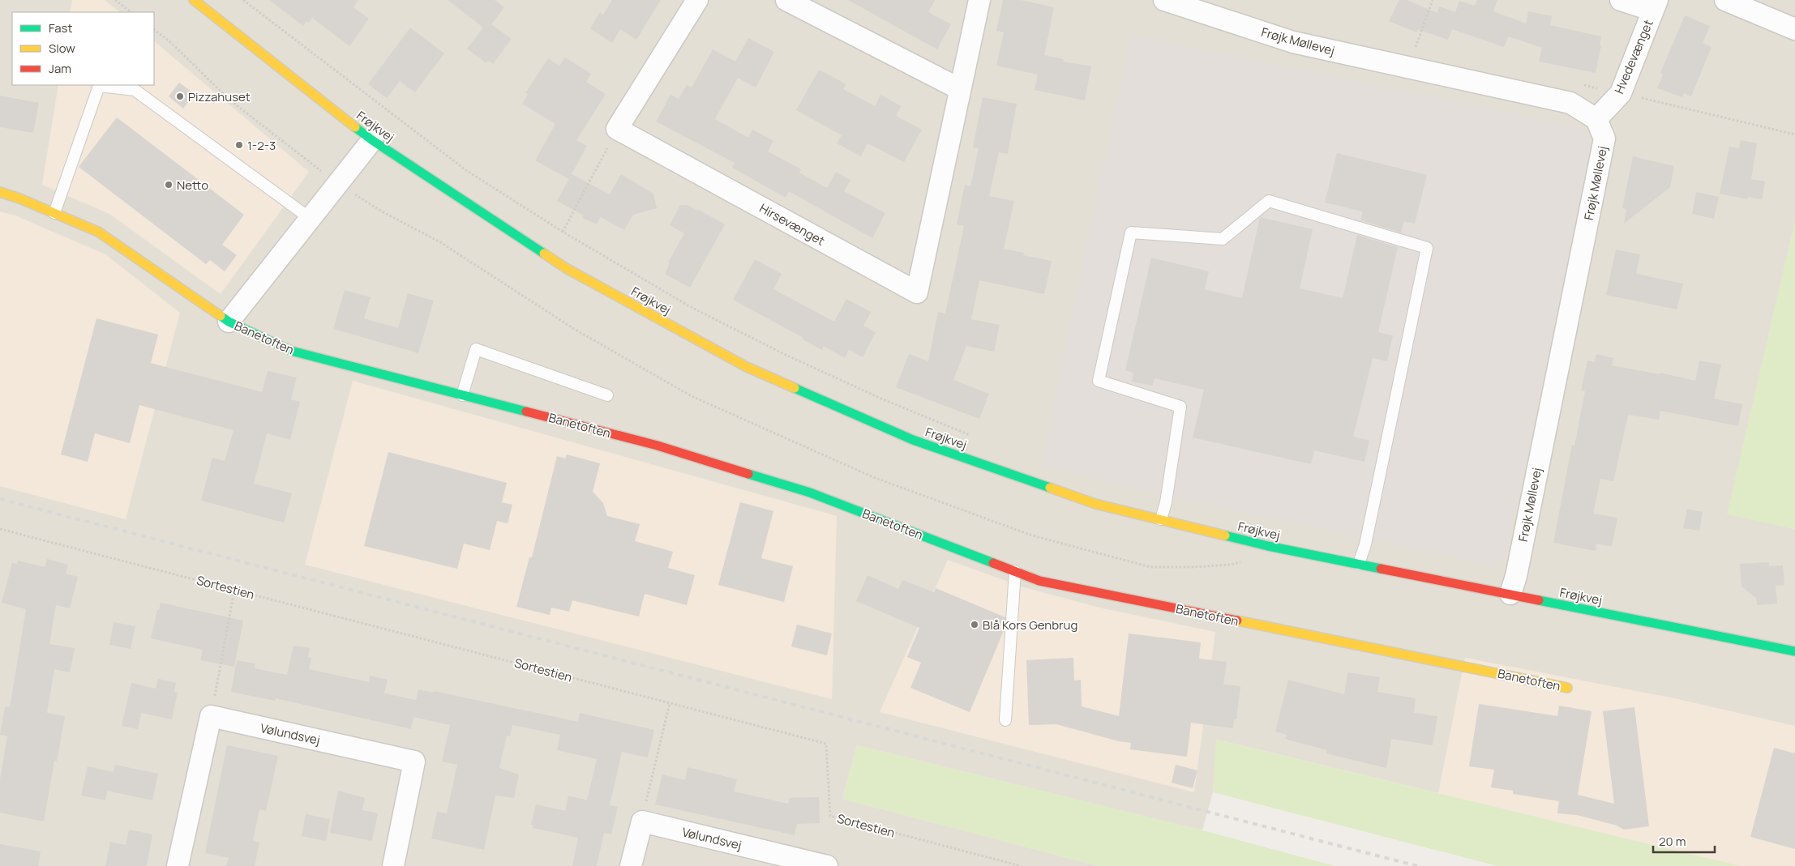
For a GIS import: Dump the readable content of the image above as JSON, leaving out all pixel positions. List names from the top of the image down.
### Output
{
  "streets": {
    "street": [
      "Frøjk Møllevej",
      "Hvedevænget",
      "Frøjkvej",
      "Hirsevænget",
      "Banetoften",
      "Vølundsvej"
    ],
    "path": ["Sortestien"]
  },
  "crossings": [
    ["Frøjk Møllevej", "Hvedevænget"],
    ["Frøjk Møllevej", "Frøjkvej"],
    ["Frøjkvej", "Banetoften"]
  ],
  "places": [
    "Pizzahuset",
    "1-2-3",
    "Netto",
    "Blå Kors Genbrug"
  ],
  "legend": ["Fast", "Slow", "Jam"],
  "scale_bar": "20 m"
}
